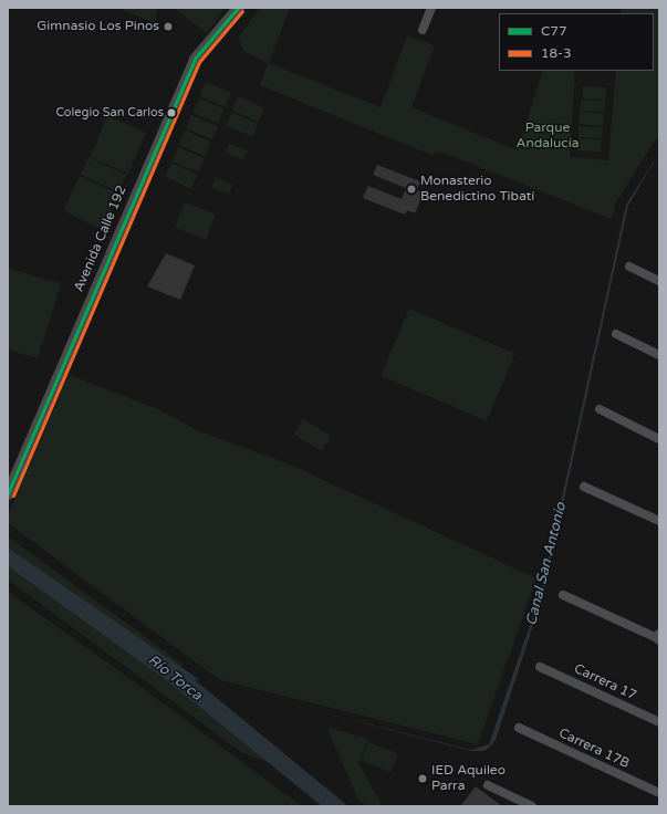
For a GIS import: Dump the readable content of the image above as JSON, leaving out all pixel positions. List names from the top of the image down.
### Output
{
  "streets": {
    "main road": ["Avenida Calle 192"],
    "street": ["Carrera 17", "Carrera 17B"]
  },
  "water": ["Canal San Antonio", "Río Torca"],
  "parks": ["Parque Andalucía"],
  "places": [
    "Gimnasio Los Pinos",
    "Colegio San Carlos",
    "Monasterio Benedictino Tibatí",
    "IED Aquileo Parra"
  ],
  "lines": ["transit line C77", "transit line 18-3"],
  "legend": ["C77", "18-3"]
}
